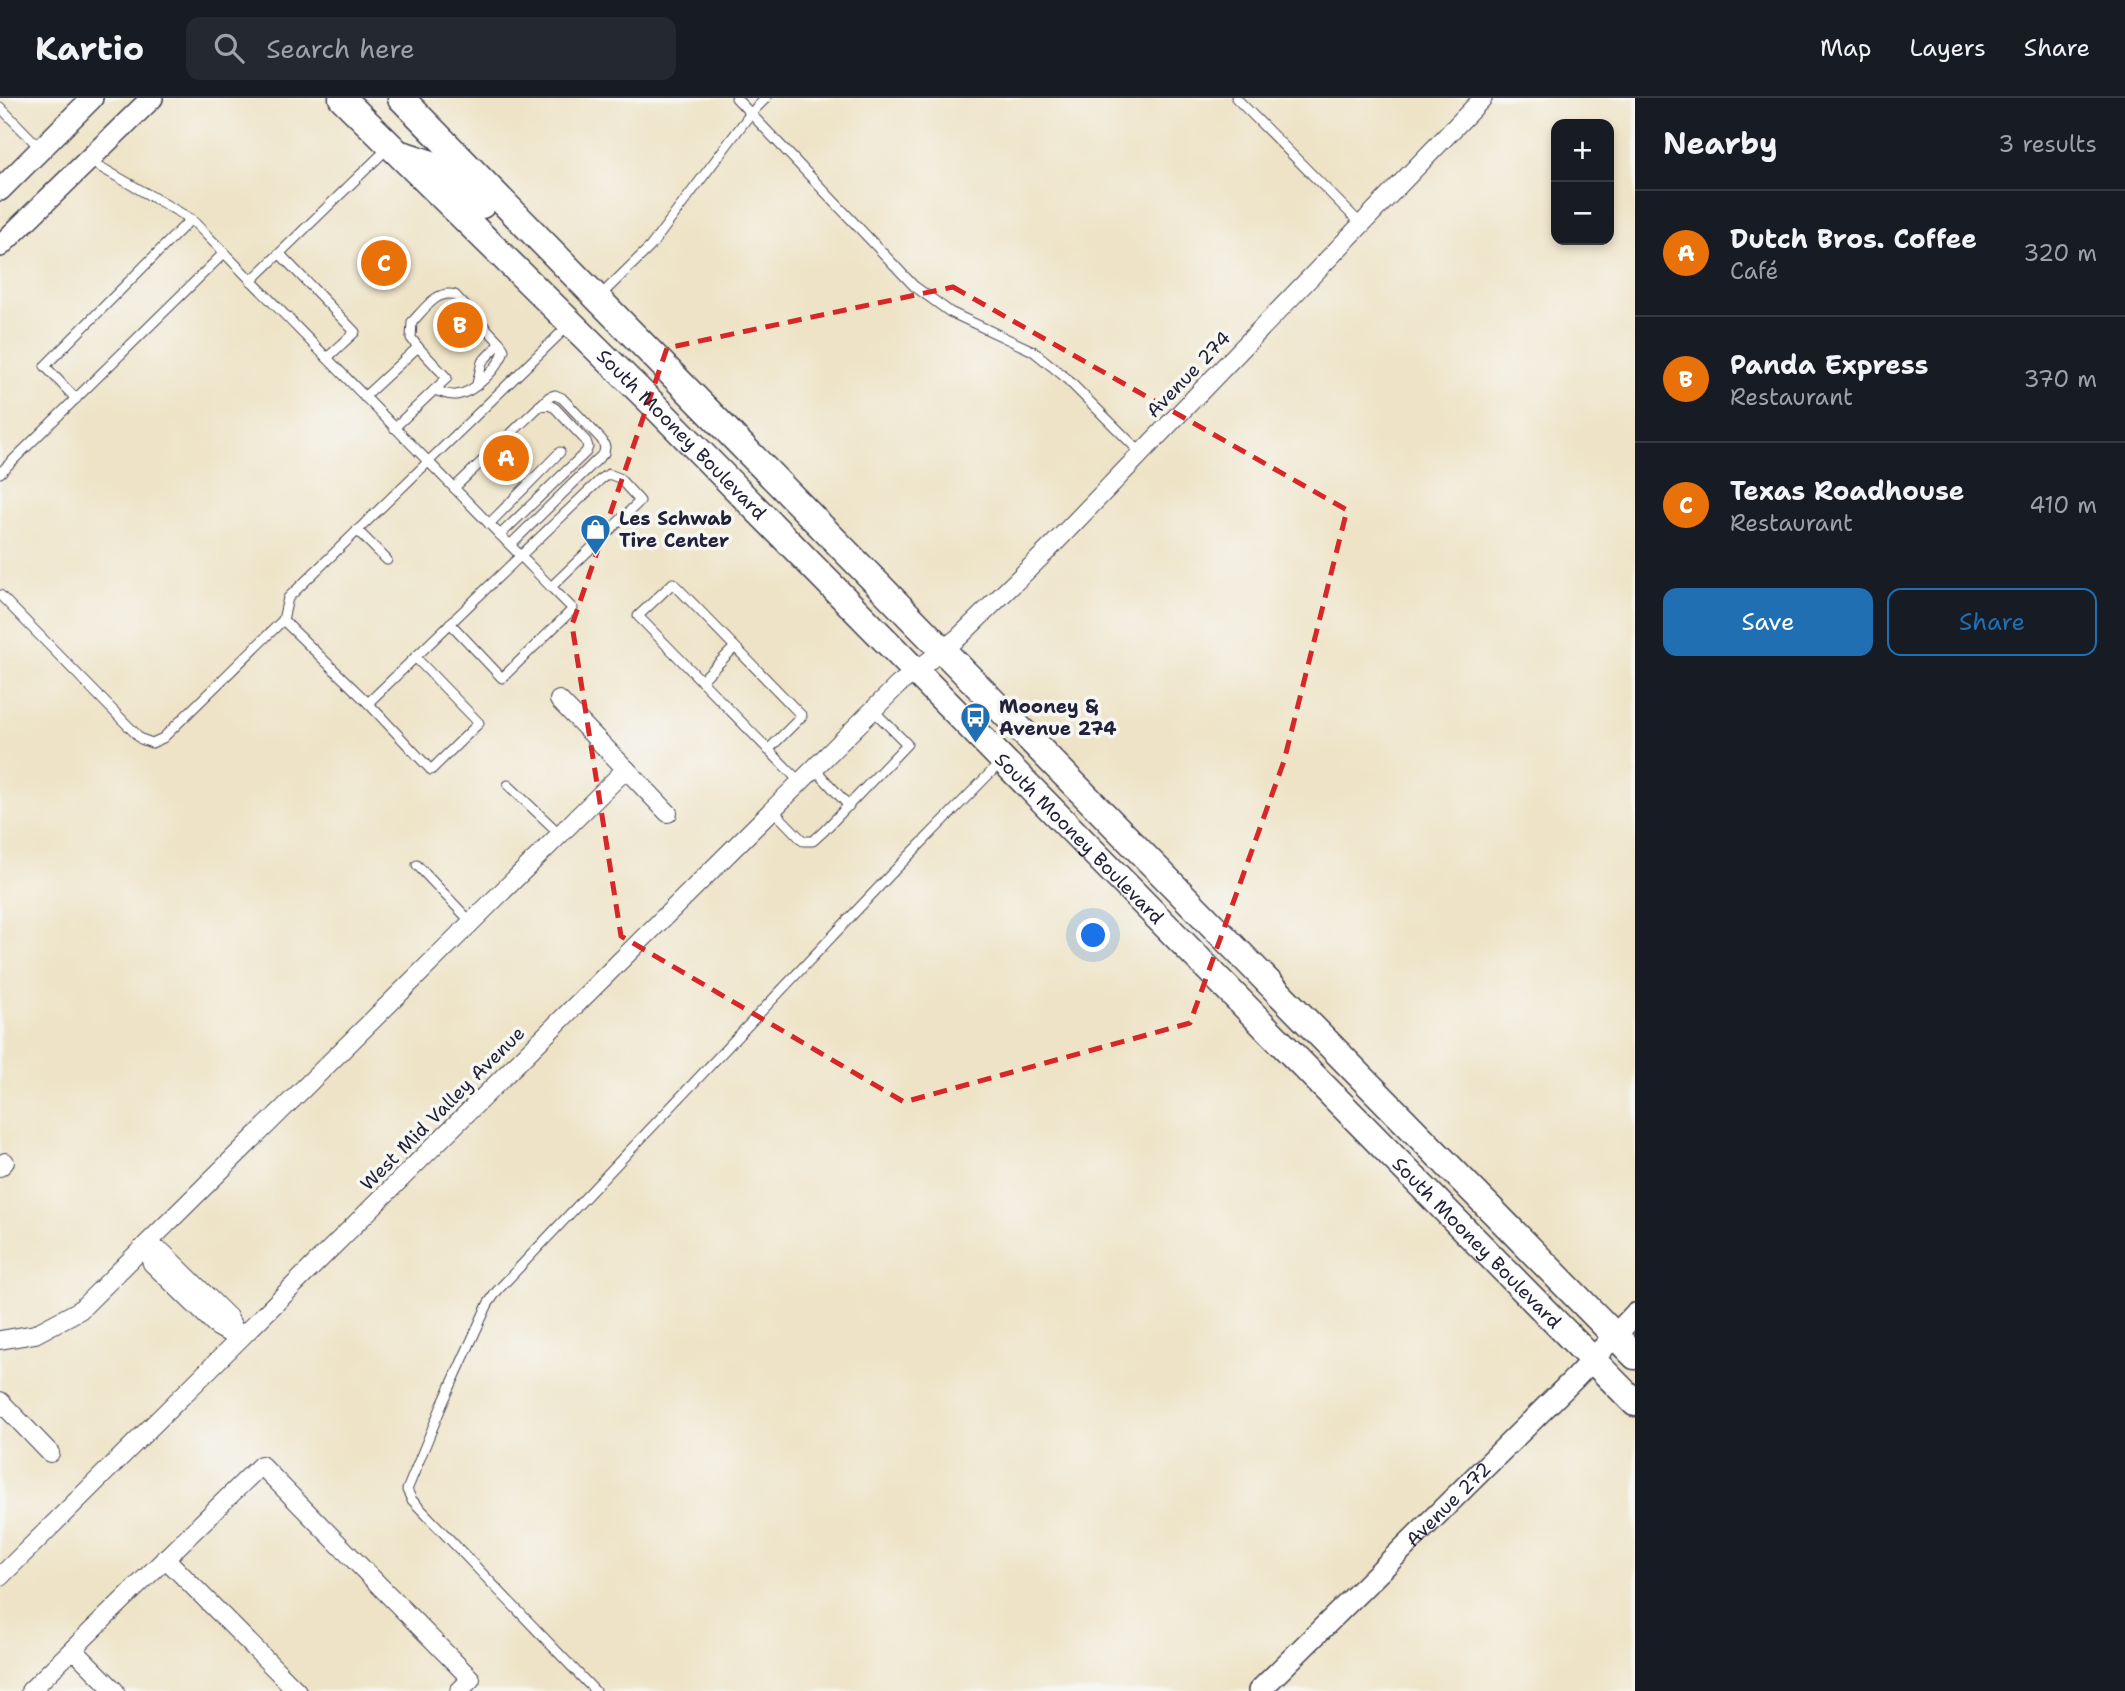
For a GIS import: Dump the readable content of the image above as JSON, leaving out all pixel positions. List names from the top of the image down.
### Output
{
  "streets": {
    "main road": ["South Mooney Boulevard"],
    "street": ["Avenue 274", "West Mid Valley Avenue", "Avenue 272"]
  },
  "crossings": [
    ["Avenue 274", "South Mooney Boulevard"],
    ["Avenue 274", "West Mid Valley Avenue"],
    ["South Mooney Boulevard", "West Mid Valley Avenue"],
    ["South Mooney Boulevard", "Avenue 272"]
  ],
  "places": {
    "shop": ["Les Schwab Tire Center"],
    "bus stop": ["Mooney & Avenue 274"]
  },
  "page": {
    "header": "Kartio",
    "search": "Search here",
    "nav": ["Map", "Layers", "Share"],
    "heading": ["Nearby", "3 results"],
    "map_buttons": ["+", "−"],
    "list": [
      {
        "mark": "A",
        "name": "Dutch Bros. Coffee",
        "note": "Café",
        "value": "320 m"
      },
      {
        "mark": "B",
        "name": "Panda Express",
        "note": "Restaurant",
        "value": "370 m"
      },
      {
        "mark": "C",
        "name": "Texas Roadhouse",
        "note": "Restaurant",
        "value": "410 m"
      }
    ],
    "pins": ["C", "B", "A"],
    "buttons": ["Save", "Share"]
  }
}
